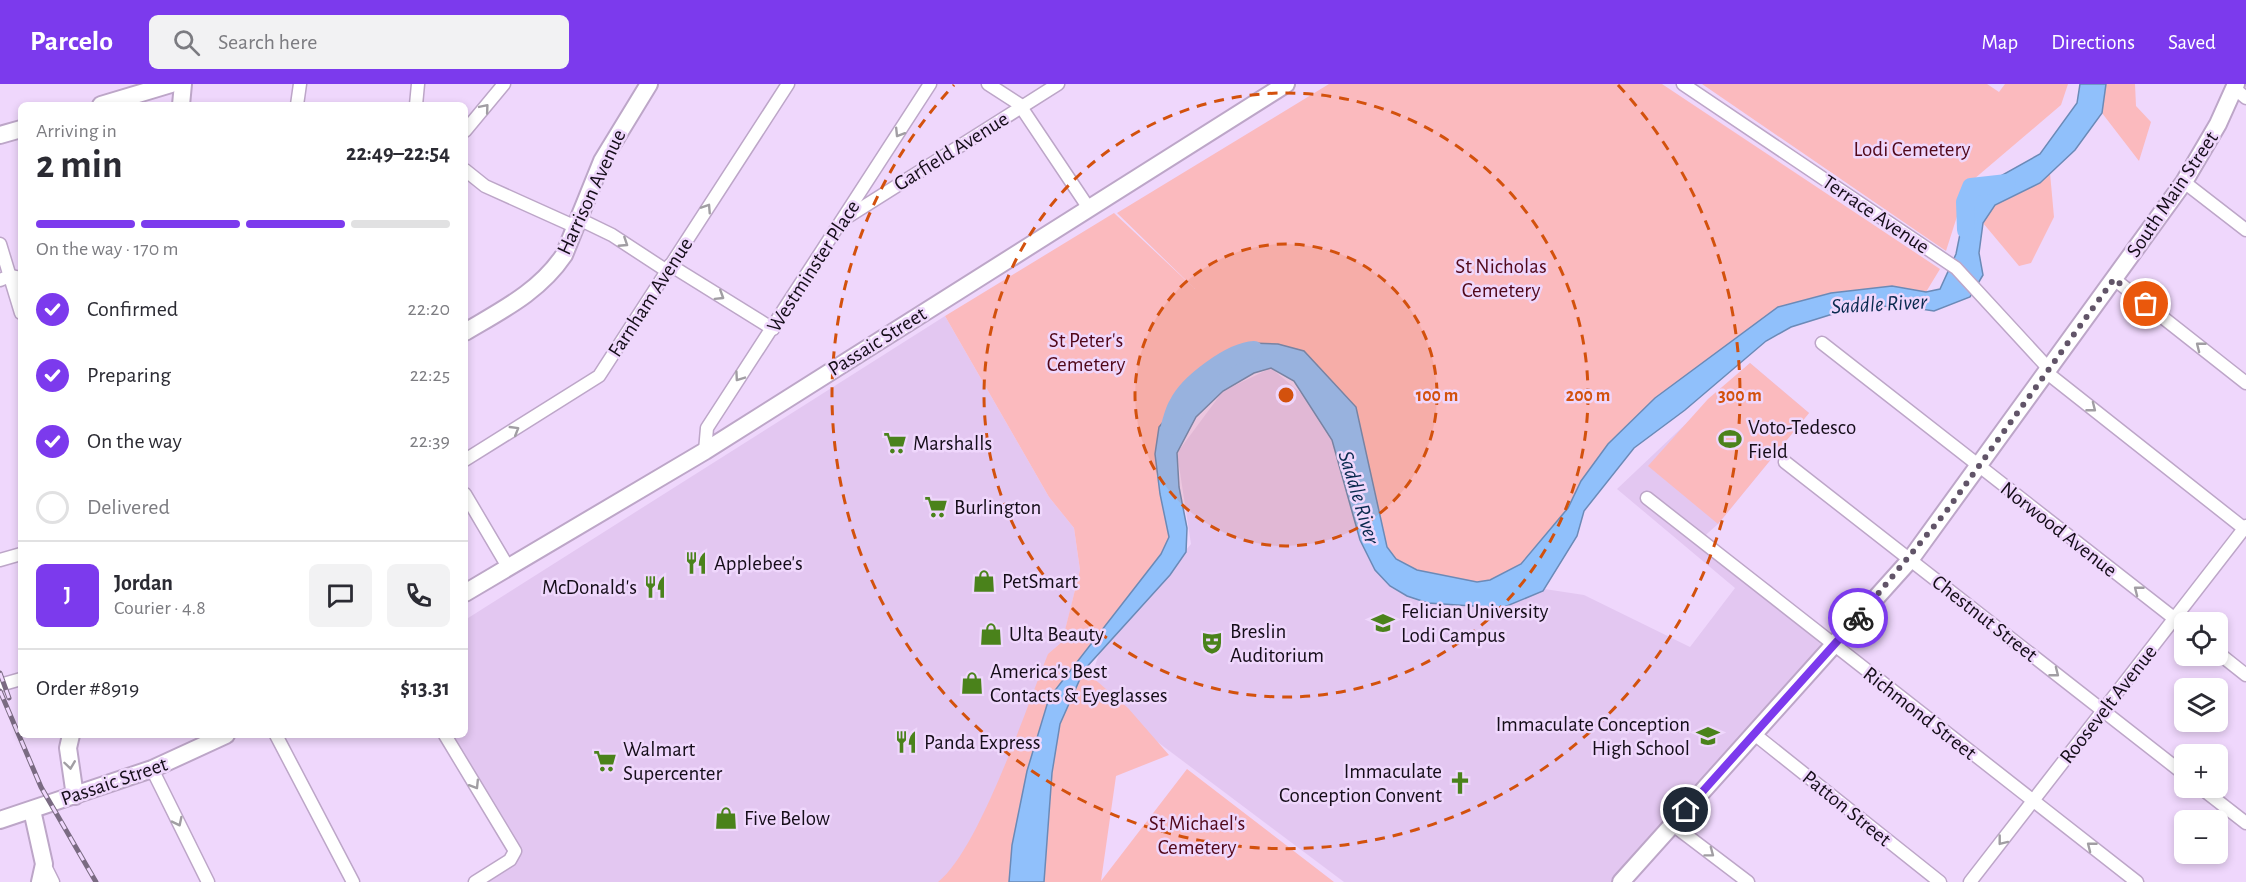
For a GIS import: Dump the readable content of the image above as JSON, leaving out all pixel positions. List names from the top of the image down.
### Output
{
  "streets": {
    "street": [
      "Garfield Avenue",
      "Harrison Avenue",
      "South Main Street",
      "Terrace Avenue",
      "Westminster Place",
      "Farnham Avenue",
      "Passaic Street",
      "Norwood Avenue",
      "Chestnut Street",
      "Roosevelt Avenue",
      "Richmond Street",
      "Patton Street"
    ]
  },
  "crossings": [
    ["Garfield Avenue", "Westminster Place"],
    ["South Main Street", "Terrace Avenue"],
    ["South Main Street", "Norwood Avenue"],
    ["South Main Street", "Chestnut Street"],
    ["South Main Street", "Richmond Street"],
    ["South Main Street", "Patton Street"],
    ["Terrace Avenue", "Roosevelt Avenue"],
    ["Westminster Place", "Passaic Street"],
    ["Chestnut Street", "Roosevelt Avenue"],
    ["Roosevelt Avenue", "Richmond Street"]
  ],
  "one_way": [
    "Terrace Avenue",
    "Westminster Place",
    "Farnham Avenue",
    "Norwood Avenue",
    "Chestnut Street"
  ],
  "water": ["Saddle River"],
  "parks": [
    "Lodi Cemetery",
    "St Nicholas Cemetery",
    "St Peter's Cemetery",
    "St Michael's Cemetery"
  ],
  "places": {
    "sports": ["Voto-Tedesco Field"],
    "supermarket": ["Marshalls", "Burlington", "Walmart Supercenter"],
    "restaurant": ["Applebee's", "McDonald's", "Panda Express"],
    "shop": [
      "PetSmart",
      "Ulta Beauty",
      "America's Best Contacts & Eyeglasses",
      "Five Below"
    ],
    "school or university": ["Felician University Lodi Campus", "Immaculate Conception High School"],
    "theatre": ["Breslin Auditorium"],
    "church": ["Immaculate Conception Convent"]
  },
  "page": {
    "header": "Parcelo",
    "search": "Search here",
    "nav": ["Map", "Directions", "Saved"],
    "heading": ["2 min", "Arriving in", "22:49–22:54"],
    "panel": [
      "Jordan",
      "Courier · 4.8",
      "Order #8919",
      "$13.31"
    ],
    "bar": "On the way · 170 m",
    "list": [
      ["Confirmed", "22:20"],
      ["Preparing", "22:25"],
      ["On the way", "22:39"],
      "Delivered"
    ],
    "round": "J",
    "map_buttons": ["+", "−"]
  },
  "rings": ["100 m", "200 m", "300 m"]
}
